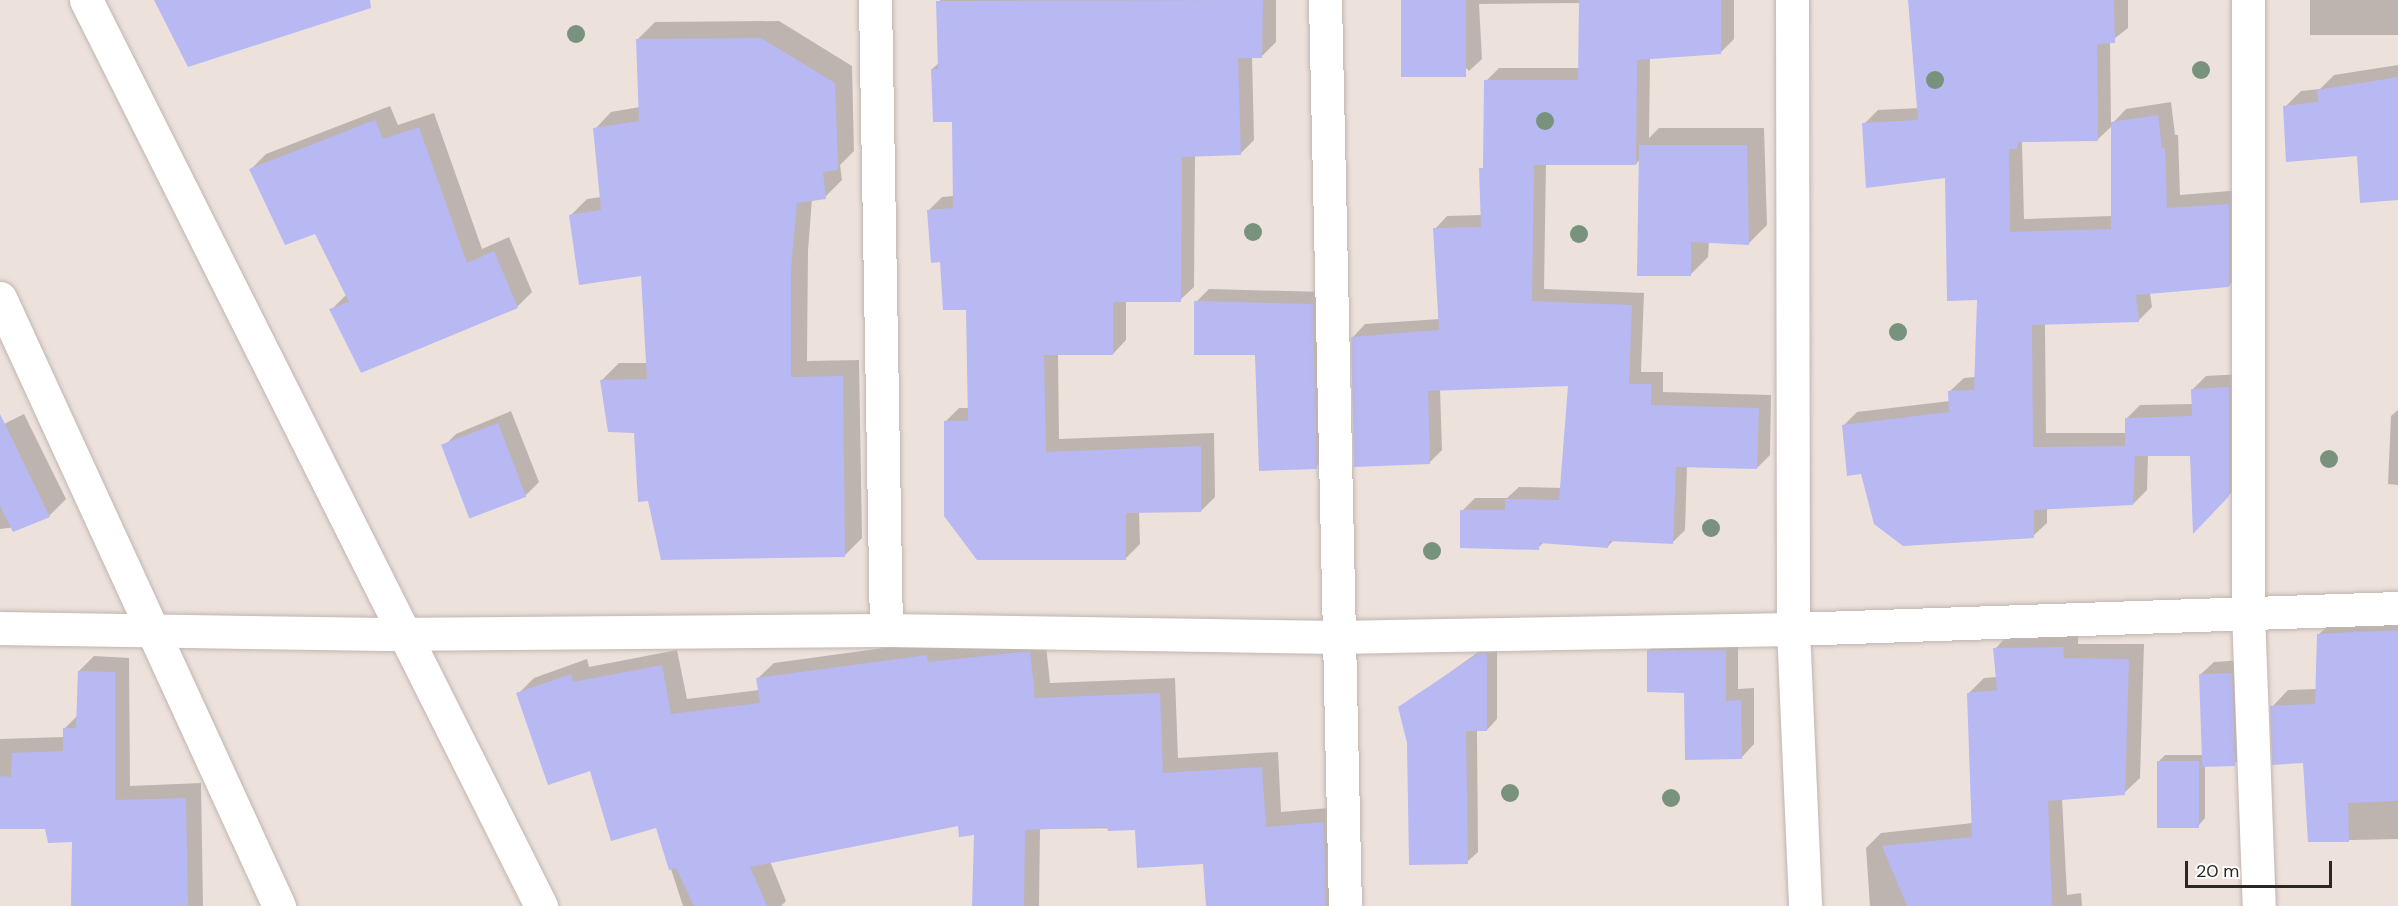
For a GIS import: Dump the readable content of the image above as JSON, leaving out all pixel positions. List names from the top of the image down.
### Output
{
  "scale_bar": "20 m"
}
